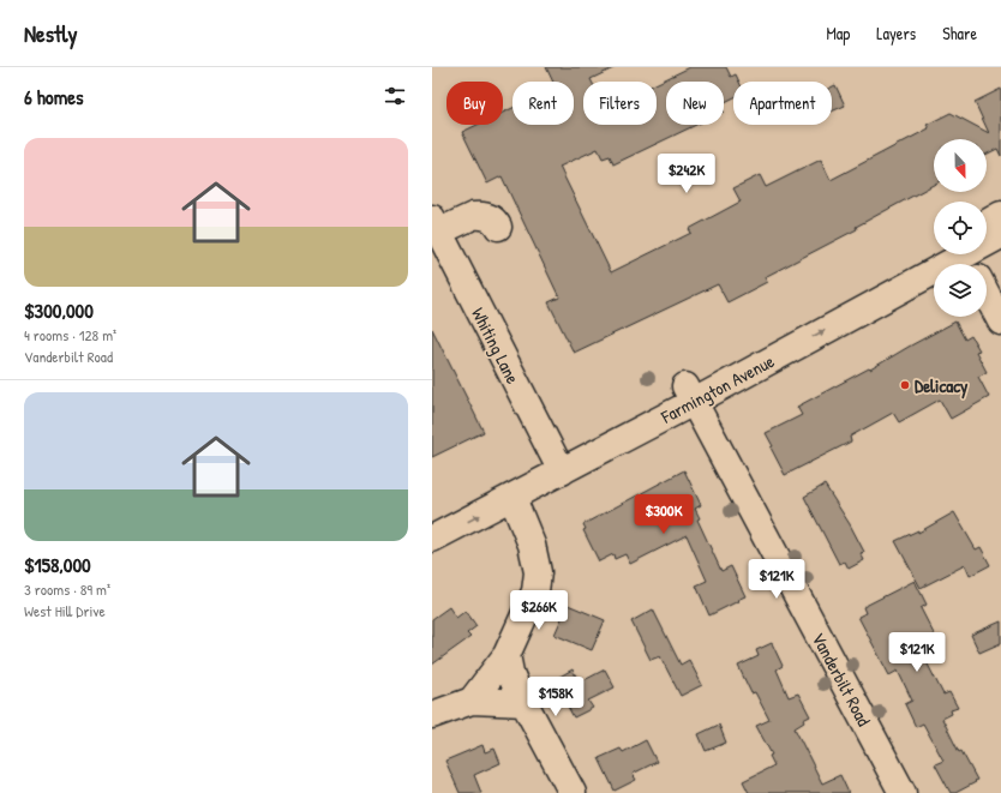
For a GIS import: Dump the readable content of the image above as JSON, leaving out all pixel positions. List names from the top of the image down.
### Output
{
  "streets": {
    "street": ["Whiting Lane", "Farmington Avenue", "Vanderbilt Road"]
  },
  "crossings": [
    ["Whiting Lane", "Farmington Avenue"],
    ["Farmington Avenue", "Vanderbilt Road"]
  ],
  "places": ["Delicacy"],
  "north": "bottom",
  "page": {
    "header": "Nestly",
    "nav": ["Map", "Layers", "Share"],
    "heading": "6 homes",
    "chip": [
      "Buy",
      "Rent",
      "Filters",
      "New",
      "Apartment"
    ],
    "list": [
      {
        "name": "$300,000",
        "note": "4 rooms · 128 m² · Vanderbilt Road"
      },
      {
        "name": "$158,000",
        "note": "3 rooms · 89 m² · West Hill Drive"
      }
    ],
    "price": [
      "$242K",
      "$300K",
      "$121K",
      "$266K",
      "$121K",
      "$158K"
    ]
  }
}
